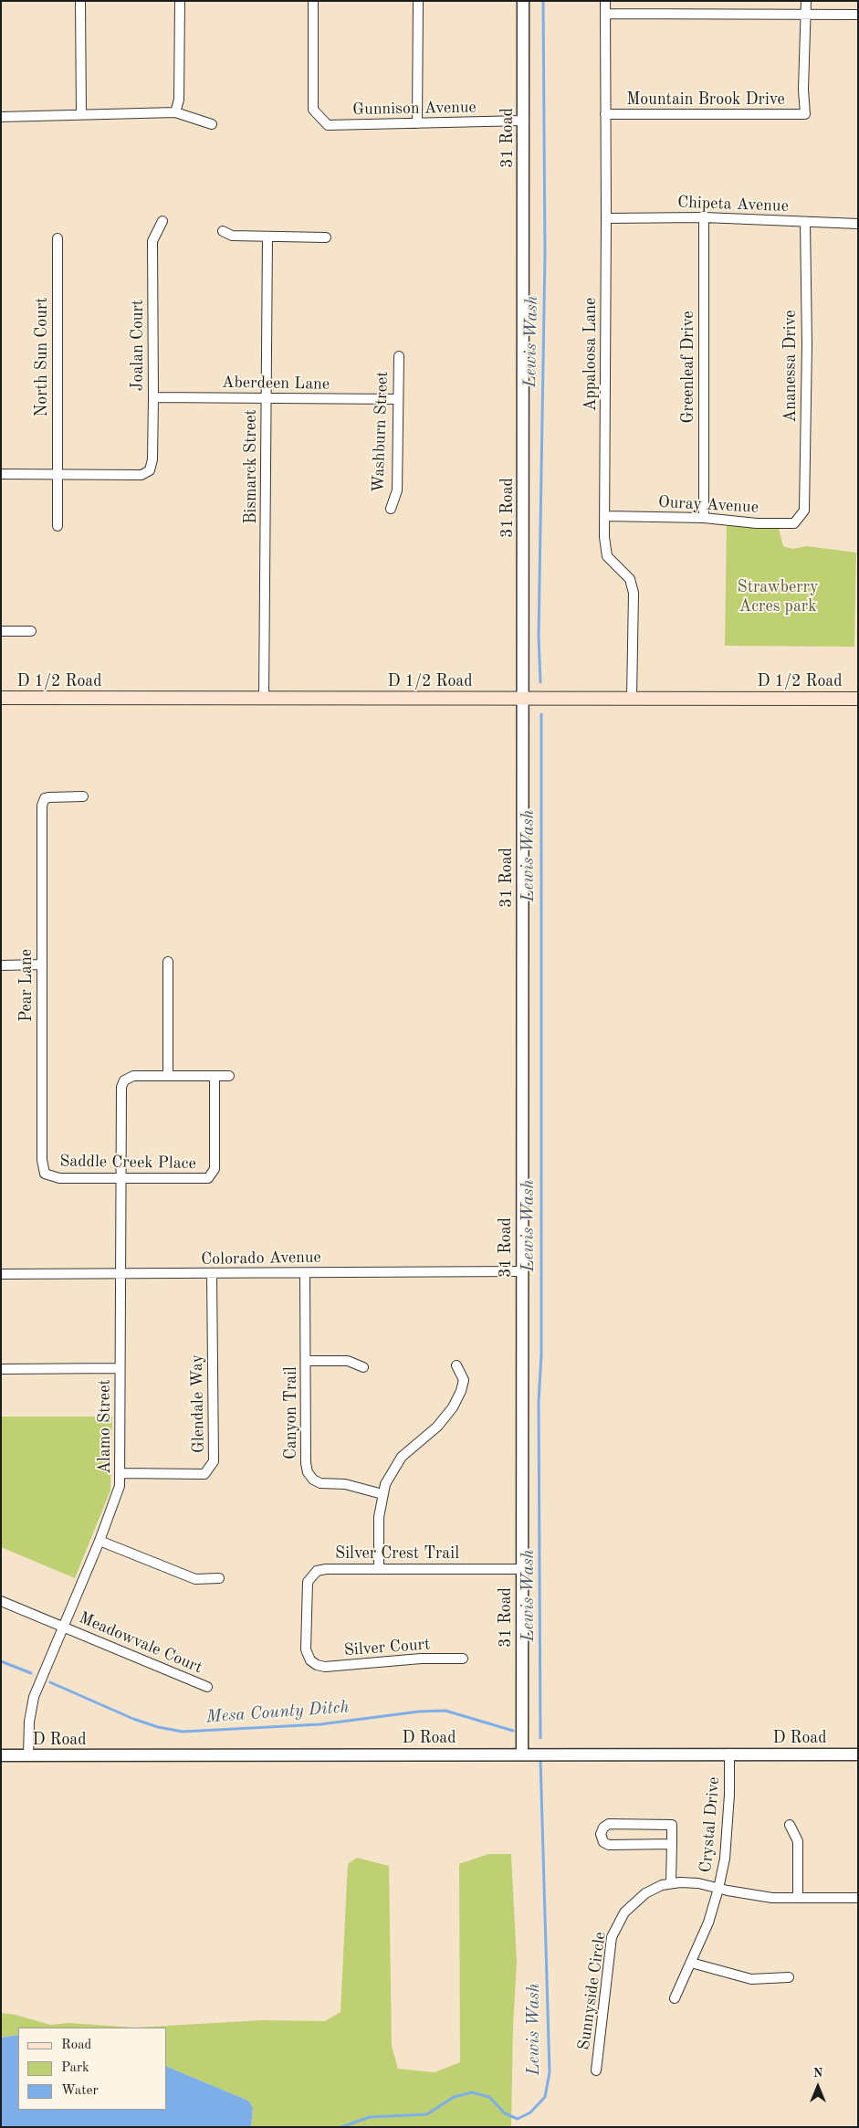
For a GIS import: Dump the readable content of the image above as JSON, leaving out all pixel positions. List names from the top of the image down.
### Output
{
  "streets": {
    "main road": ["D 1/2 Road"],
    "street": [
      "Mountain Brook Drive",
      "Gunnison Avenue",
      "31 Road",
      "Chipeta Avenue",
      "Joalan Court",
      "Appaloosa Lane",
      "North Sun Court",
      "Ananessa Drive",
      "Greenleaf Drive",
      "Aberdeen Lane",
      "Washburn Street",
      "Bismarck Street",
      "Ouray Avenue",
      "Pear Lane",
      "Saddle Creek Place",
      "Colorado Avenue",
      "Glendale Way",
      "Canyon Trail",
      "Alamo Street",
      "Silver Crest Trail",
      "Meadowvale Court",
      "Silver Court",
      "D Road",
      "Crystal Drive",
      "Sunnyside Circle"
    ]
  },
  "crossings": [
    ["Mountain Brook Drive", "Appaloosa Lane"],
    ["Gunnison Avenue", "31 Road"],
    ["31 Road", "D 1/2 Road"],
    ["31 Road", "Colorado Avenue"],
    ["31 Road", "Silver Crest Trail"],
    ["31 Road", "D Road"],
    ["Chipeta Avenue", "Appaloosa Lane"],
    ["Chipeta Avenue", "Ananessa Drive"],
    ["Chipeta Avenue", "Greenleaf Drive"],
    ["Joalan Court", "North Sun Court"],
    ["Joalan Court", "Aberdeen Lane"],
    ["Appaloosa Lane", "Ouray Avenue"],
    ["Appaloosa Lane", "D 1/2 Road"],
    ["Ananessa Drive", "Ouray Avenue"],
    ["Greenleaf Drive", "Ouray Avenue"],
    ["Aberdeen Lane", "Washburn Street"],
    ["Aberdeen Lane", "Bismarck Street"],
    ["Bismarck Street", "D 1/2 Road"],
    ["Pear Lane", "Saddle Creek Place"],
    ["Saddle Creek Place", "Alamo Street"],
    ["Colorado Avenue", "Glendale Way"],
    ["Colorado Avenue", "Canyon Trail"],
    ["Colorado Avenue", "Alamo Street"],
    ["Glendale Way", "Alamo Street"],
    ["Alamo Street", "Meadowvale Court"],
    ["Alamo Street", "D Road"],
    ["Silver Crest Trail", "Silver Court"],
    ["D Road", "Crystal Drive"],
    ["Crystal Drive", "Sunnyside Circle"]
  ],
  "water": ["Lewis Wash", "Mesa County Ditch"],
  "parks": ["Strawberry Acres park"],
  "legend": ["Road", "Park", "Water"],
  "north": "top"
}
